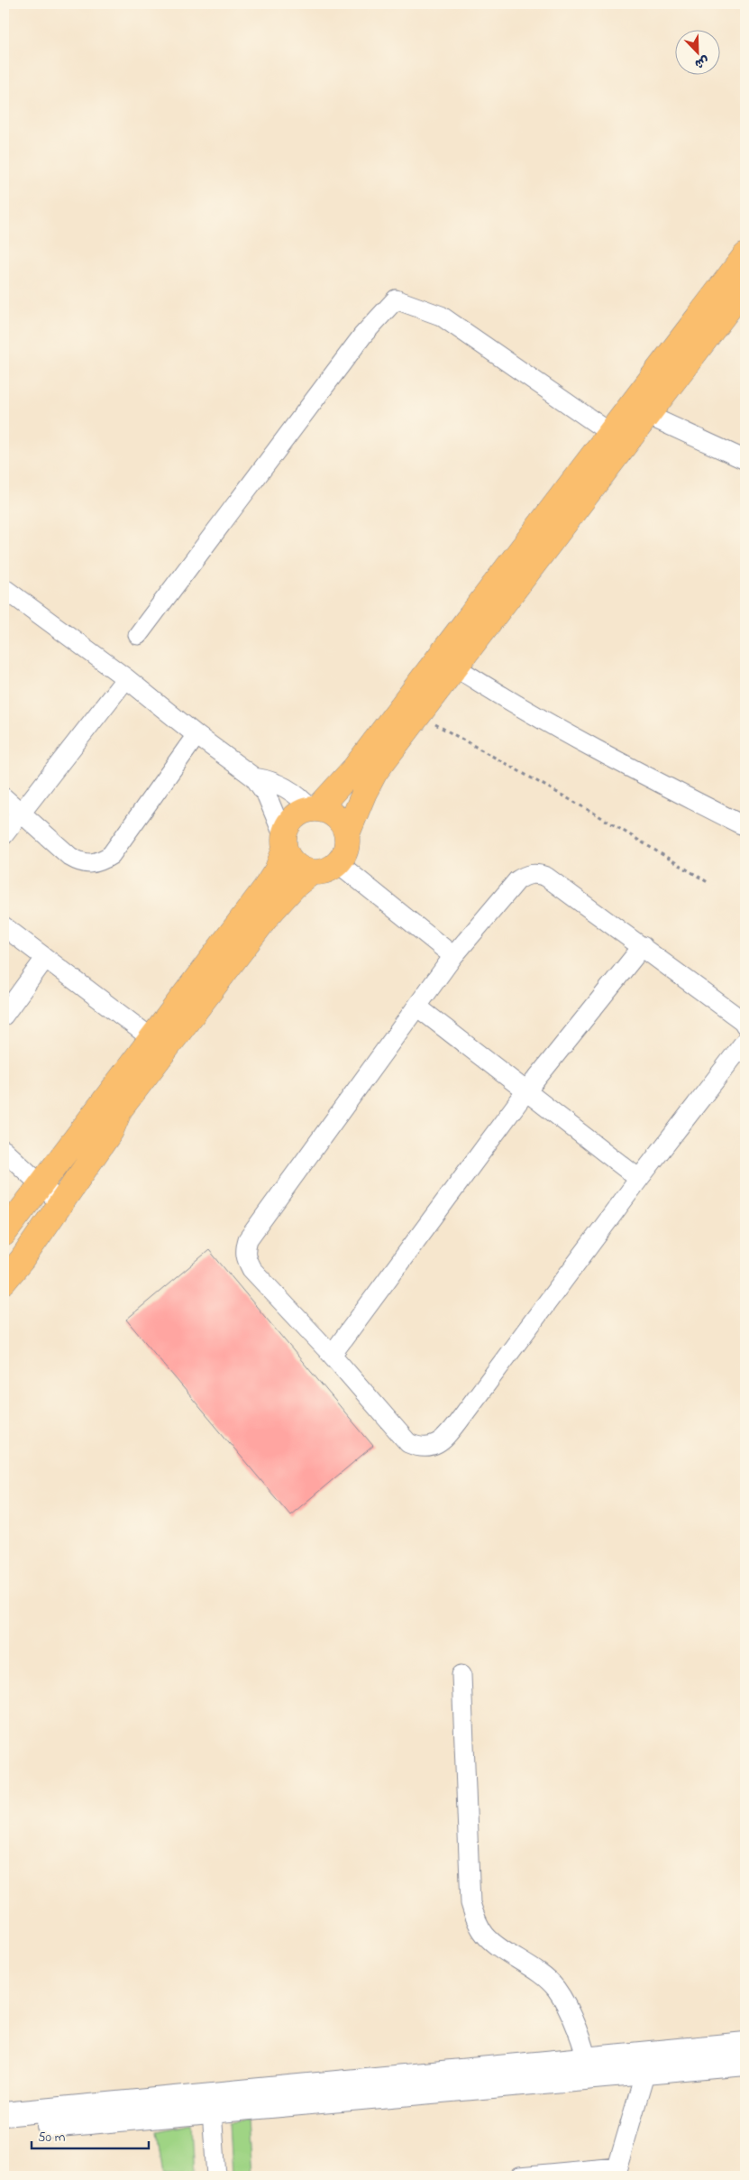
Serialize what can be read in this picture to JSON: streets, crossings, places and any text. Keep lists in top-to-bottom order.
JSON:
{
  "scale_bar": "50 m",
  "north": "bottom right"
}
